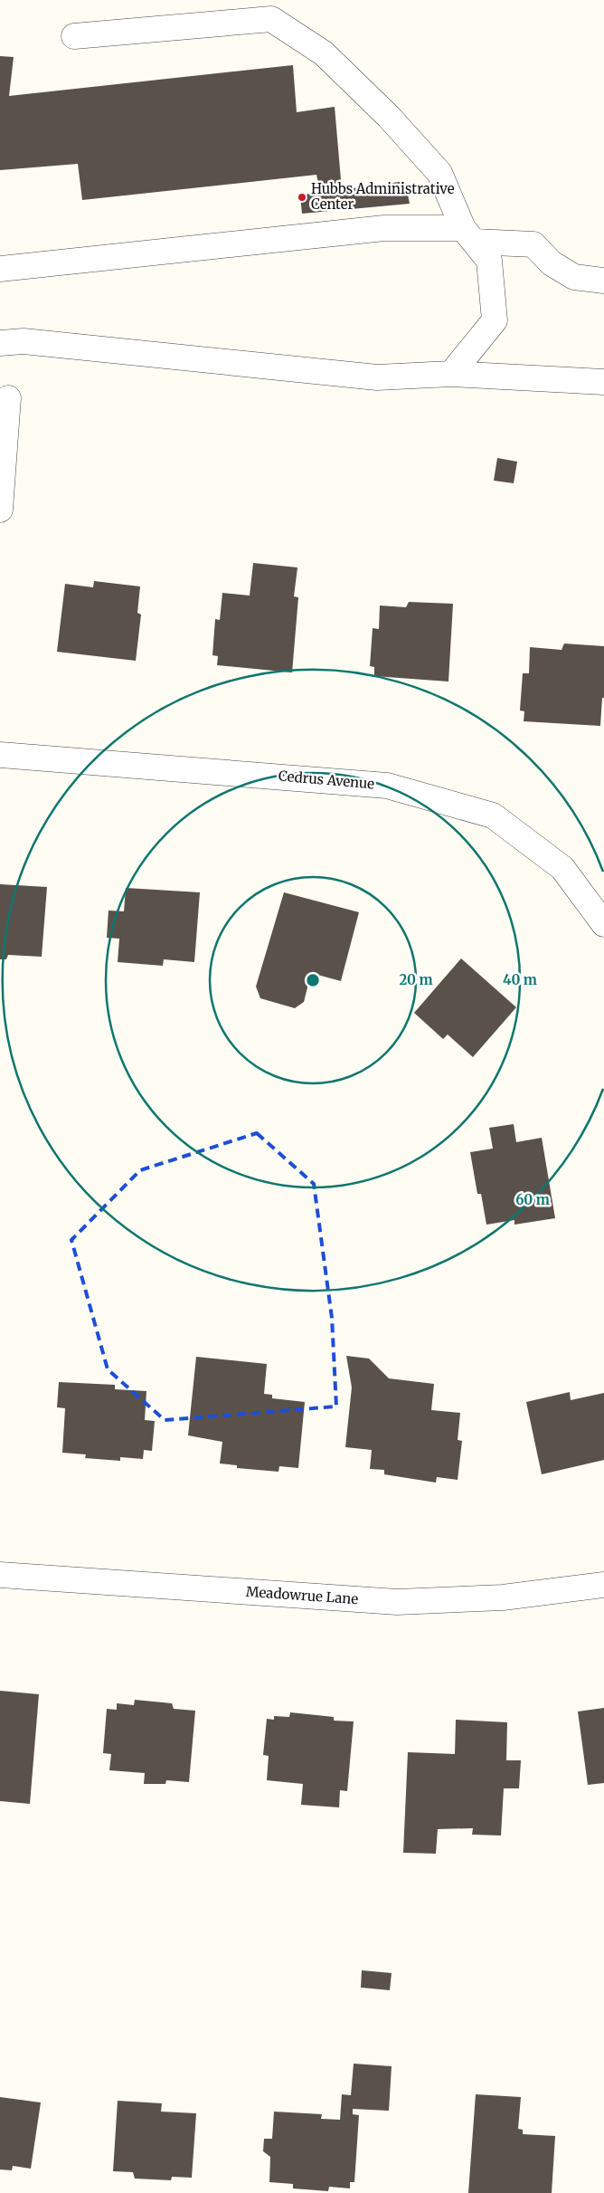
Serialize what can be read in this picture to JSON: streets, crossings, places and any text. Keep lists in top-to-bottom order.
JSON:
{
  "streets": {
    "street": ["Cedrus Avenue", "Meadowrue Lane"]
  },
  "places": ["Hubbs Administrative Center"],
  "rings": ["20 m", "40 m", "60 m"]
}
